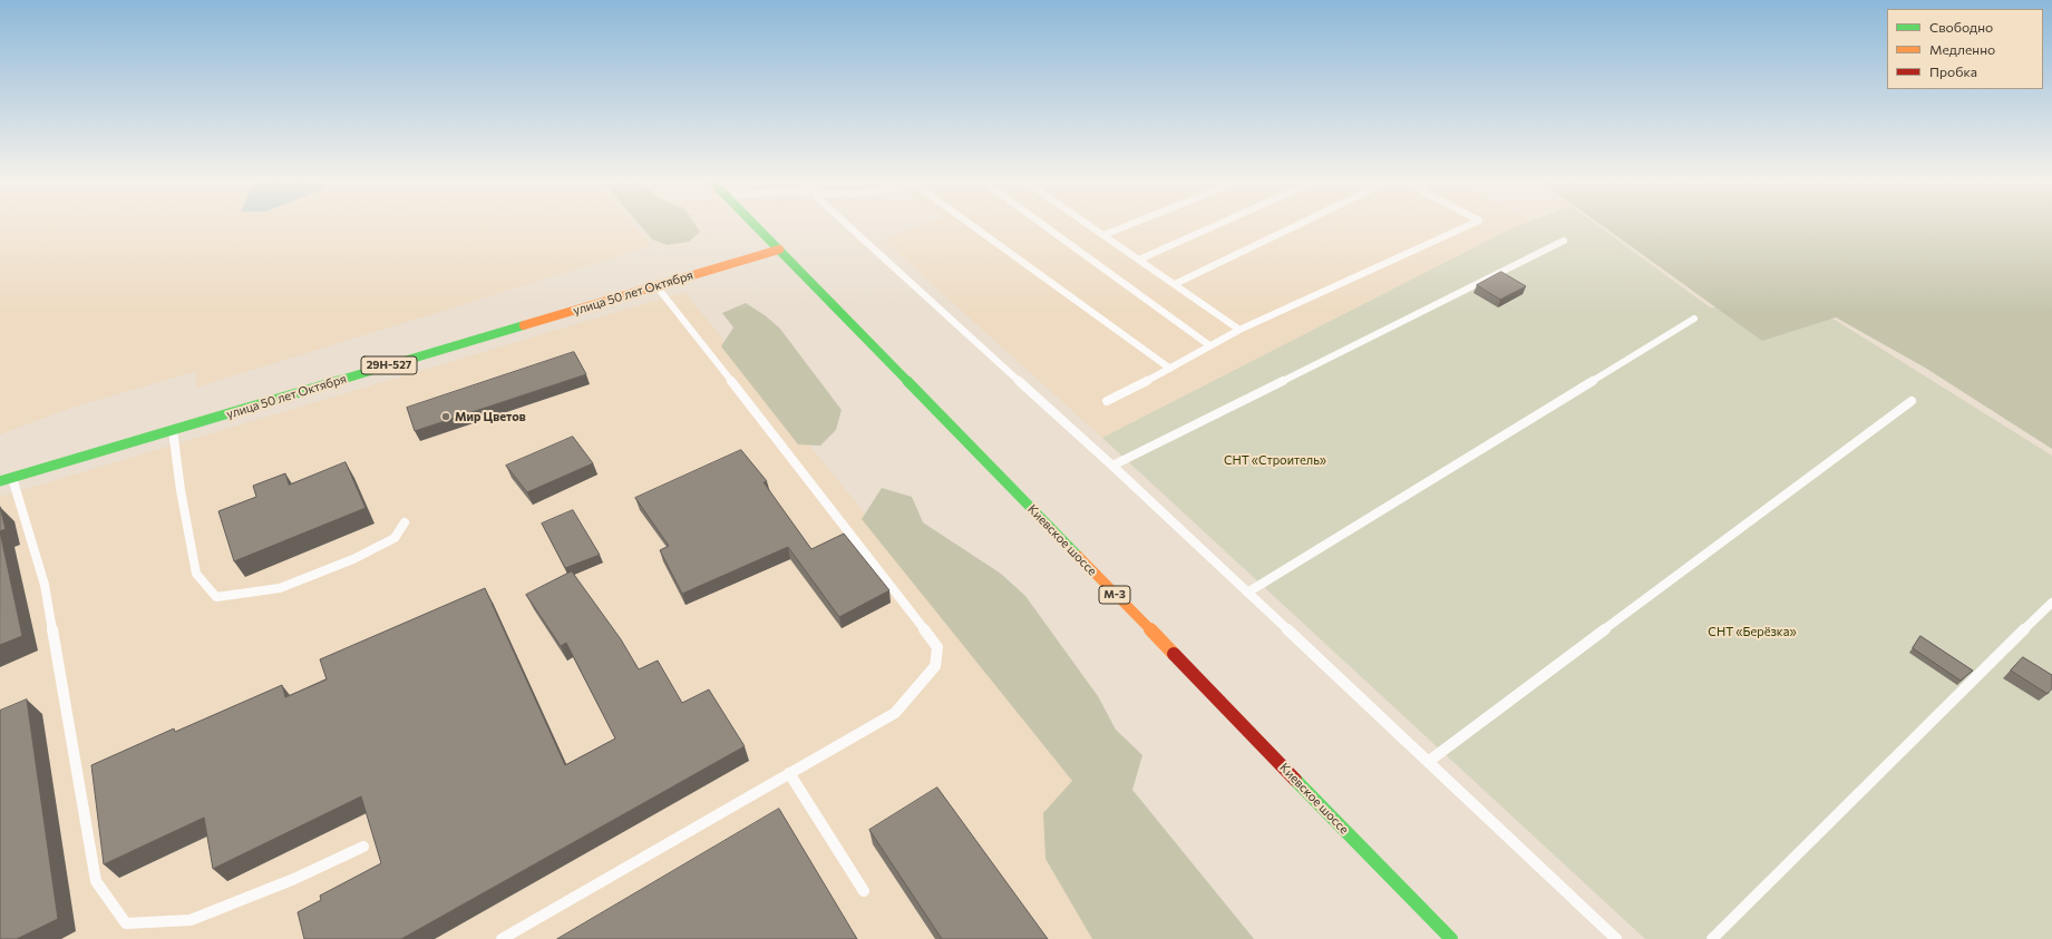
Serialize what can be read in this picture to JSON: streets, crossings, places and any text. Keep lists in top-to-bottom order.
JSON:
{
  "streets": {
    "main road": [
      "улица 50 лет Октября",
      "29Н-527",
      "Киевское шоссе",
      "М-3"
    ]
  },
  "crossings": [
    ["улица 50 лет Октября", "Киевское шоссе"]
  ],
  "parks": ["СНТ «Строитель»", "СНТ «Берёзка»"],
  "places": ["Мир Цветов"],
  "legend": ["Свободно", "Медленно", "Пробка"]
}
